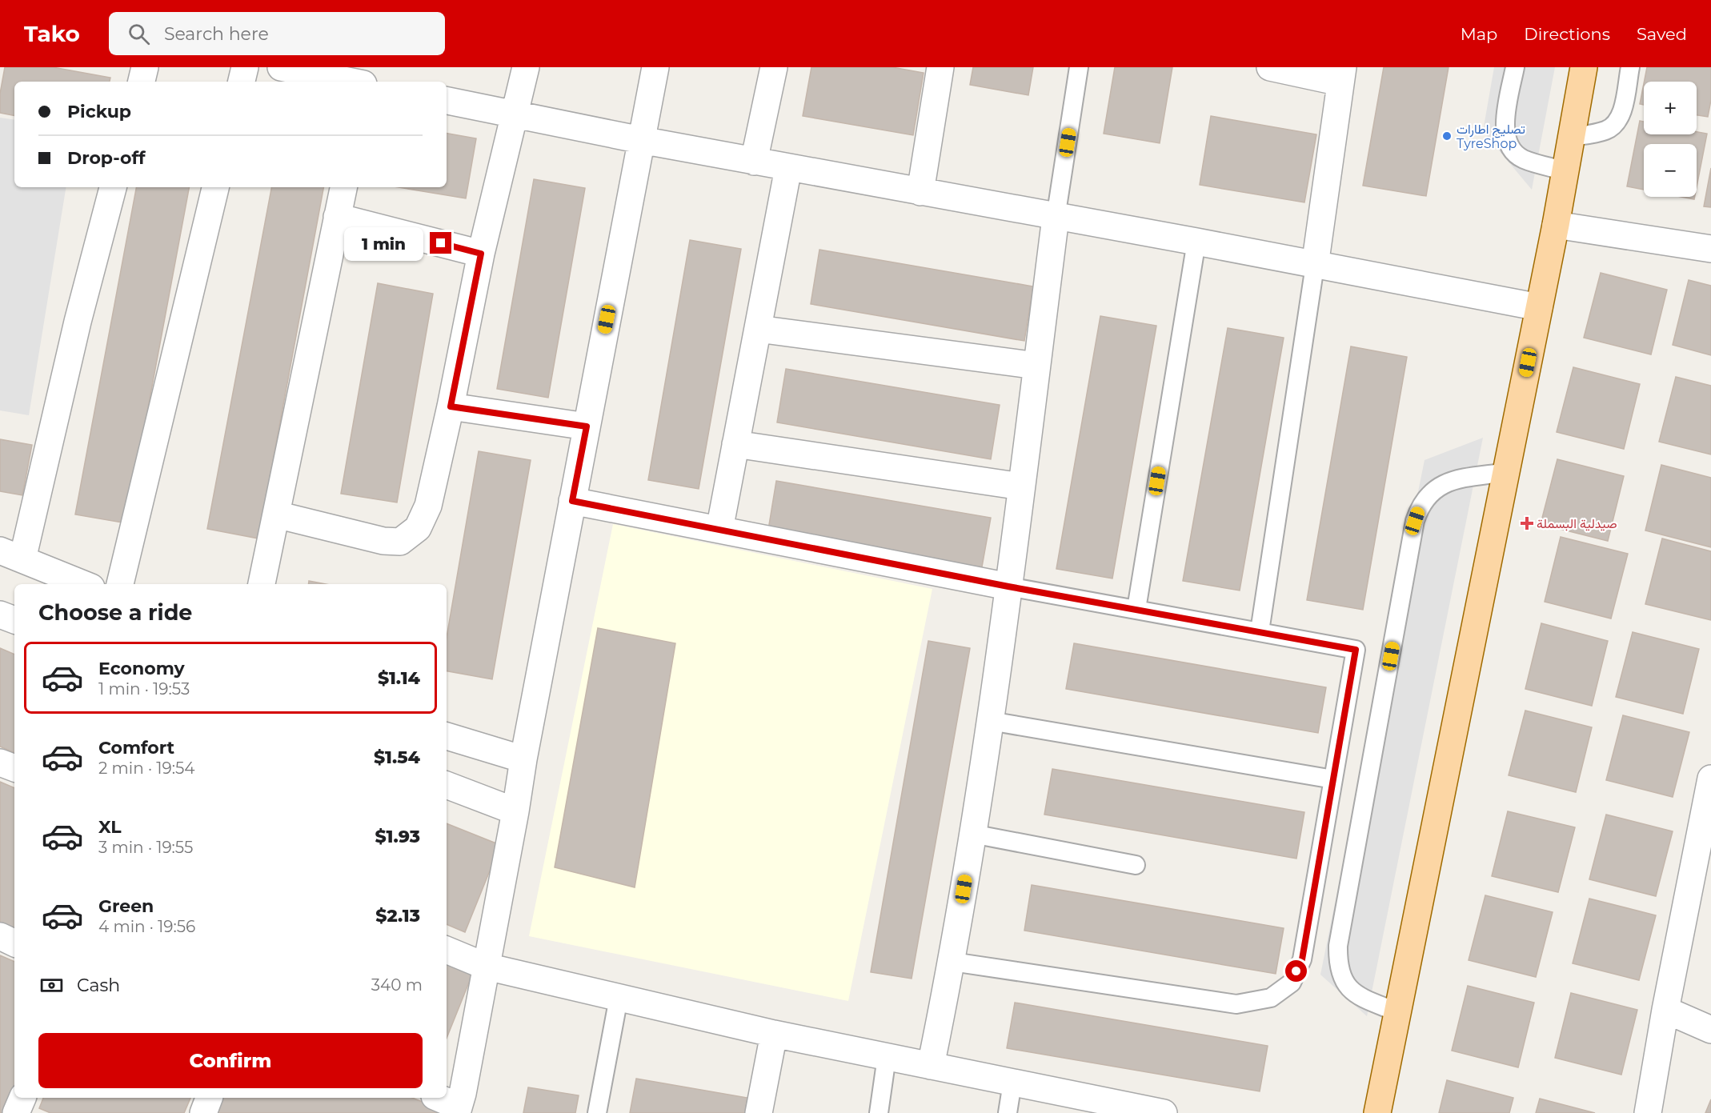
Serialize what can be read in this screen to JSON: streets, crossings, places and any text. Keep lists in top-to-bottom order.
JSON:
{
  "places": {
    "other": ["تصليح اطارات TyreShop"],
    "health": ["صيدلية البسملة"]
  },
  "page": {
    "header": "Tako",
    "search": "Search here",
    "nav": ["Map", "Directions", "Saved"],
    "map_buttons": ["+", "−"],
    "banner": ["Pickup", "Drop-off"],
    "bubble": "1 min",
    "heading": "Choose a ride",
    "list": [
      {
        "name": "Economy",
        "note": "1 min · 19:53",
        "value": "$1.14"
      },
      {
        "name": "Comfort",
        "note": "2 min · 19:54",
        "value": "$1.54"
      },
      {
        "name": "XL",
        "note": "3 min · 19:55",
        "value": "$1.93"
      },
      {
        "name": "Green",
        "note": "4 min · 19:56",
        "value": "$2.13"
      }
    ],
    "pay": ["Cash", "340 m"],
    "buttons": "Confirm"
  }
}
